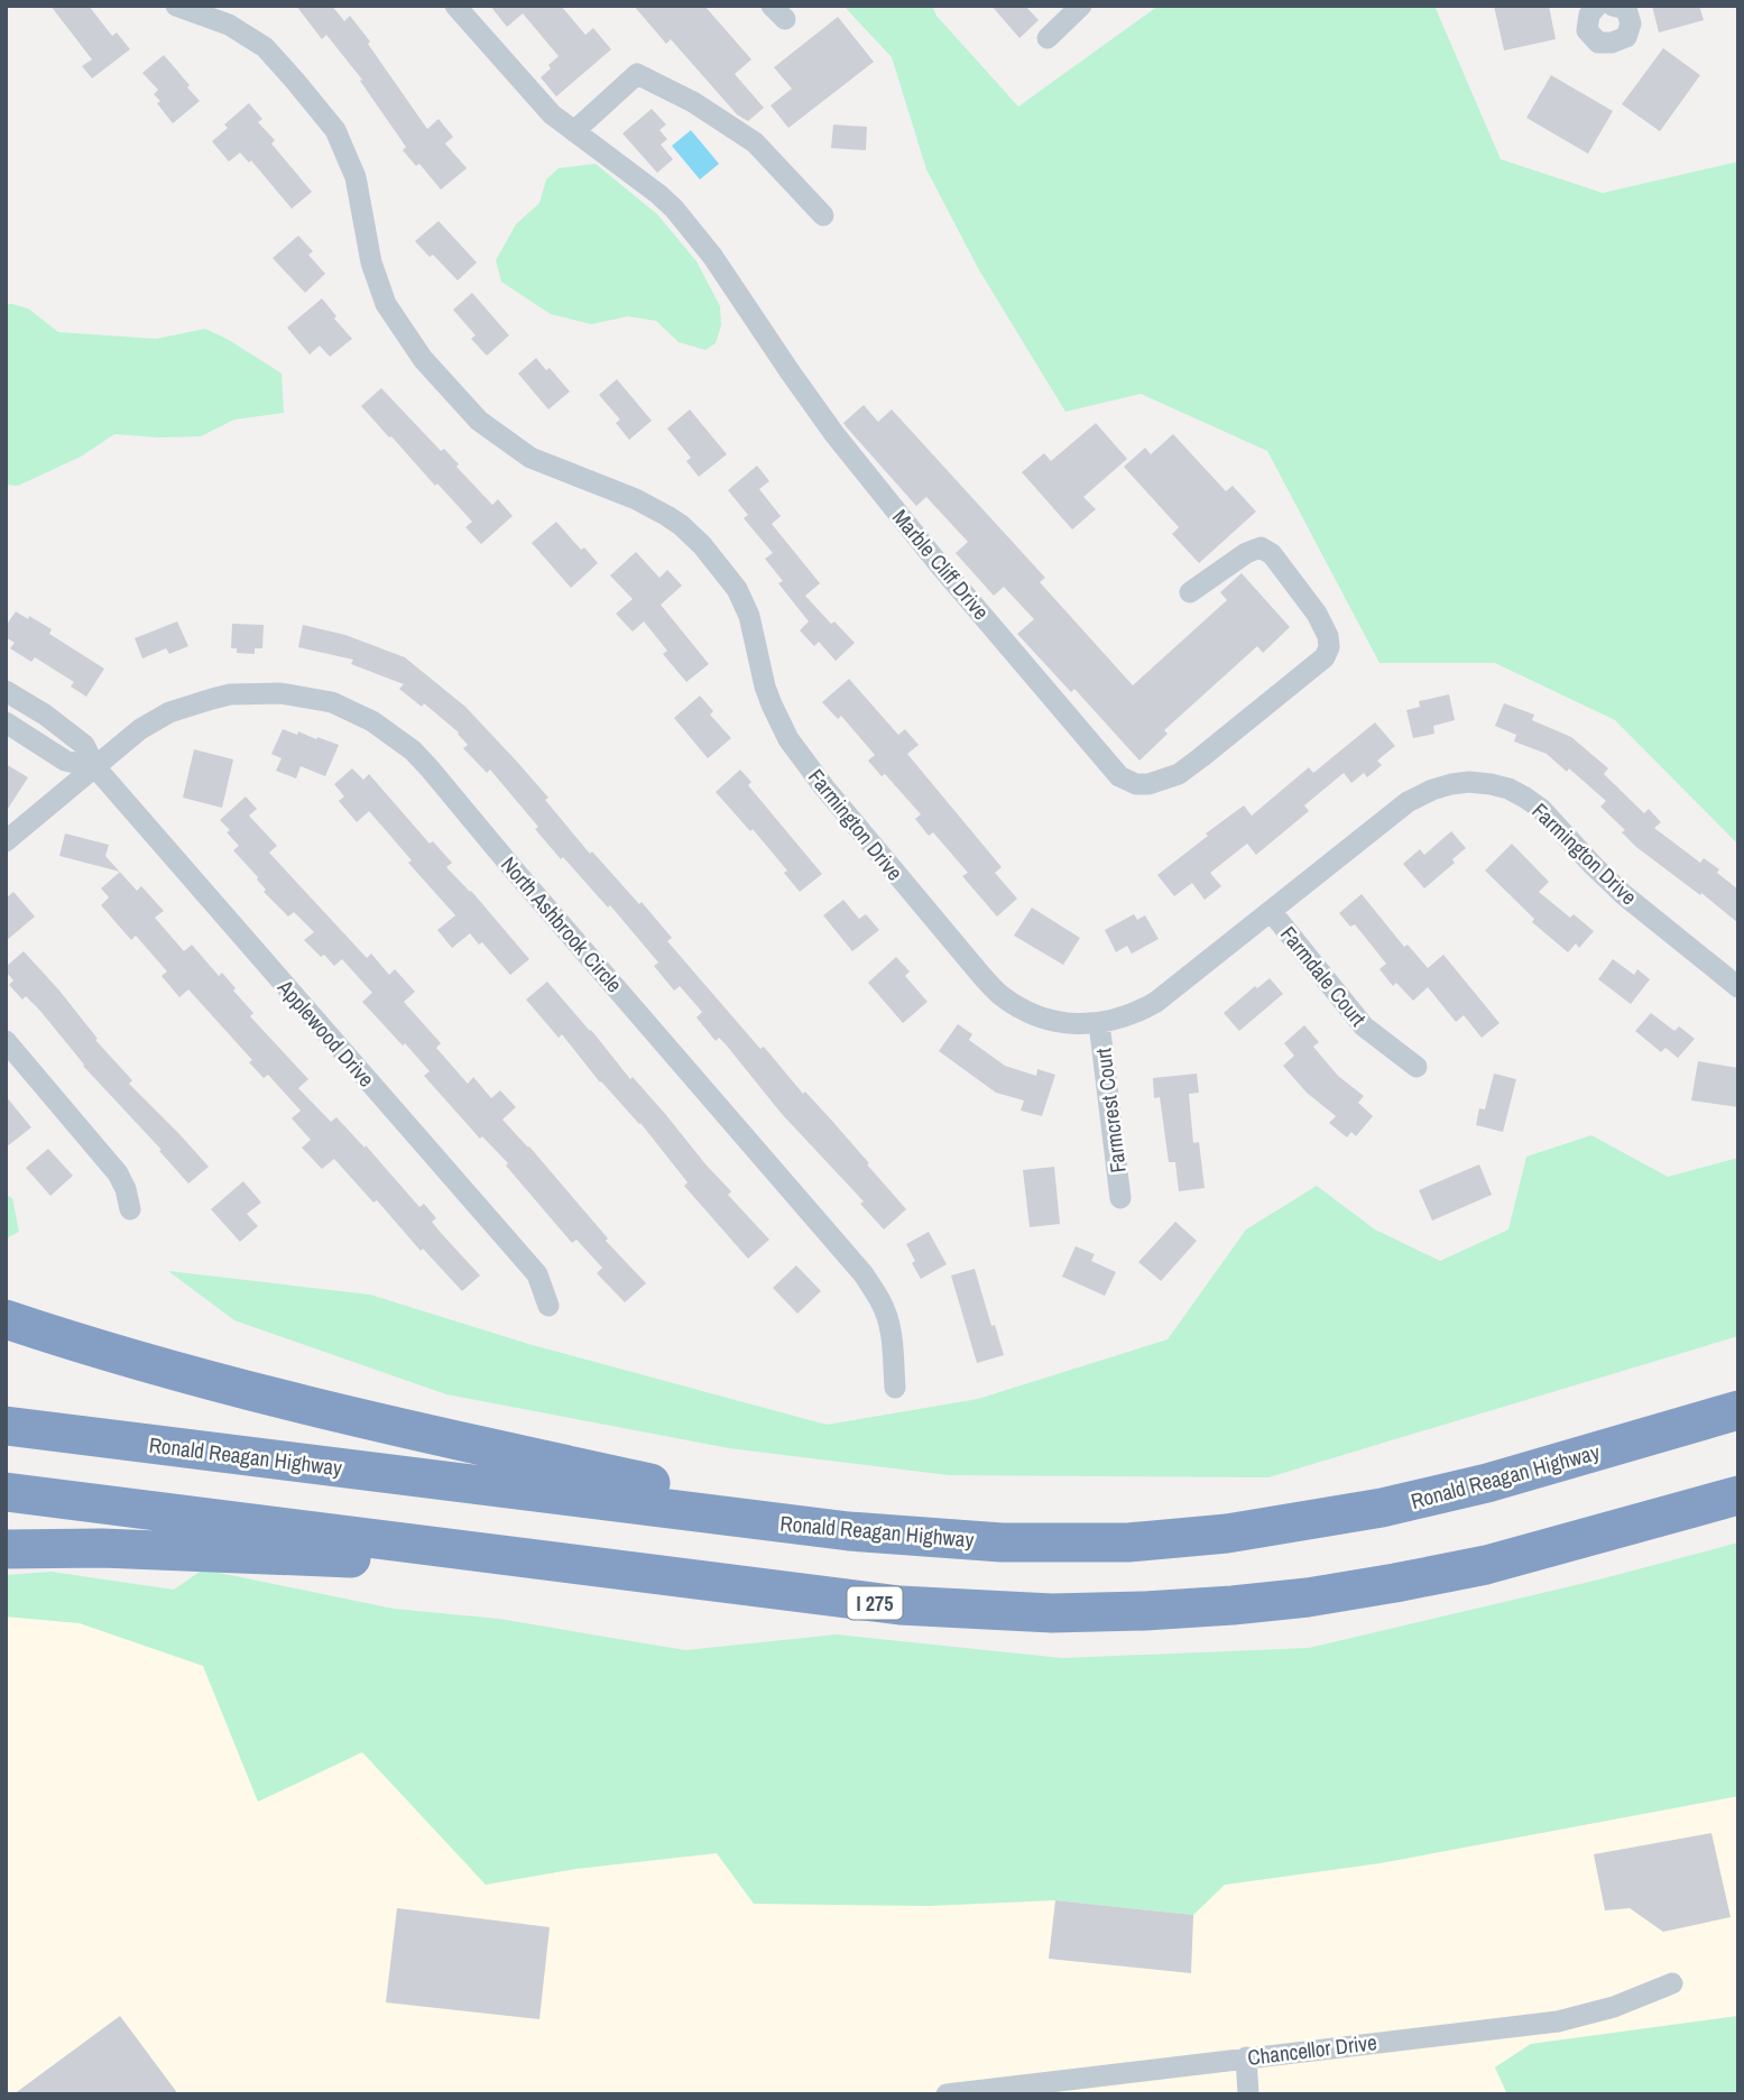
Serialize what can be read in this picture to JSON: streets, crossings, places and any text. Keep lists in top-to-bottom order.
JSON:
{
  "streets": {
    "highway": ["Ronald Reagan Highway", "I 275"],
    "street": [
      "Marble Cliff Drive",
      "Farmington Drive",
      "North Ashbrook Circle",
      "Farmdale Court",
      "Applewood Drive",
      "Farmcrest Court",
      "Chancellor Drive"
    ]
  },
  "crossings": [
    ["Farmington Drive", "Farmdale Court"],
    ["Farmington Drive", "Farmcrest Court"],
    ["North Ashbrook Circle", "Applewood Drive"]
  ]
}
